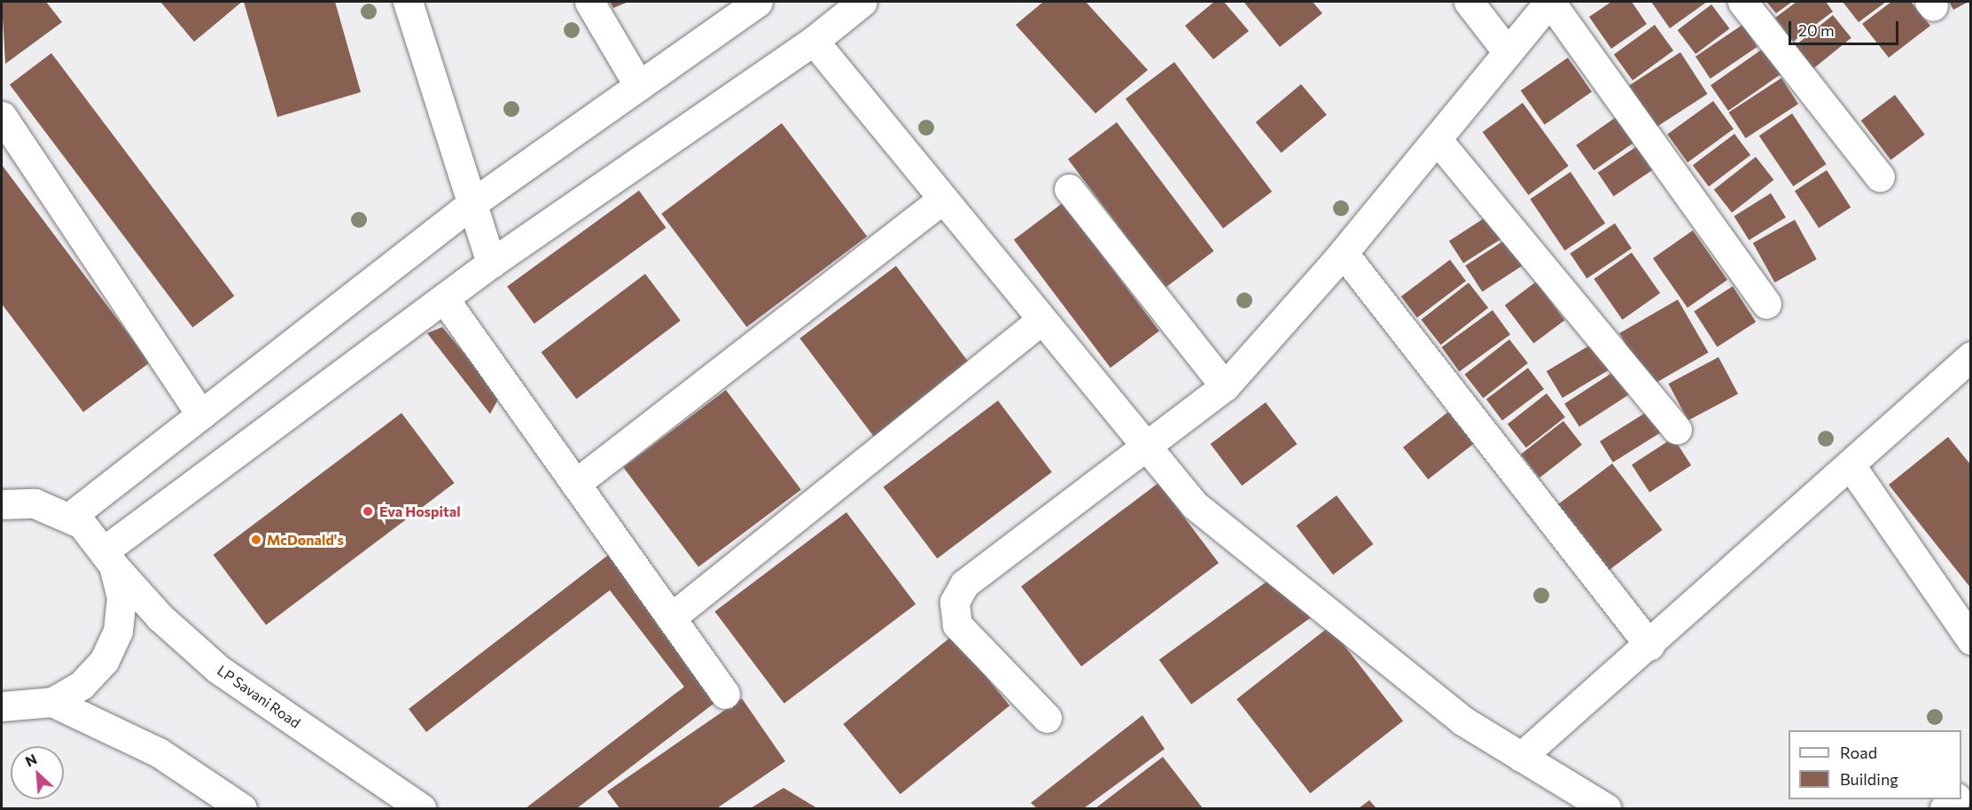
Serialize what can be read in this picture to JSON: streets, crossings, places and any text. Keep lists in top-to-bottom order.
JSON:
{
  "streets": {
    "street": ["LP Savani Road"]
  },
  "places": ["Eva Hospital", "McDonald's"],
  "legend": ["Road", "Building"],
  "scale_bar": "20 m",
  "north": "top left"
}
